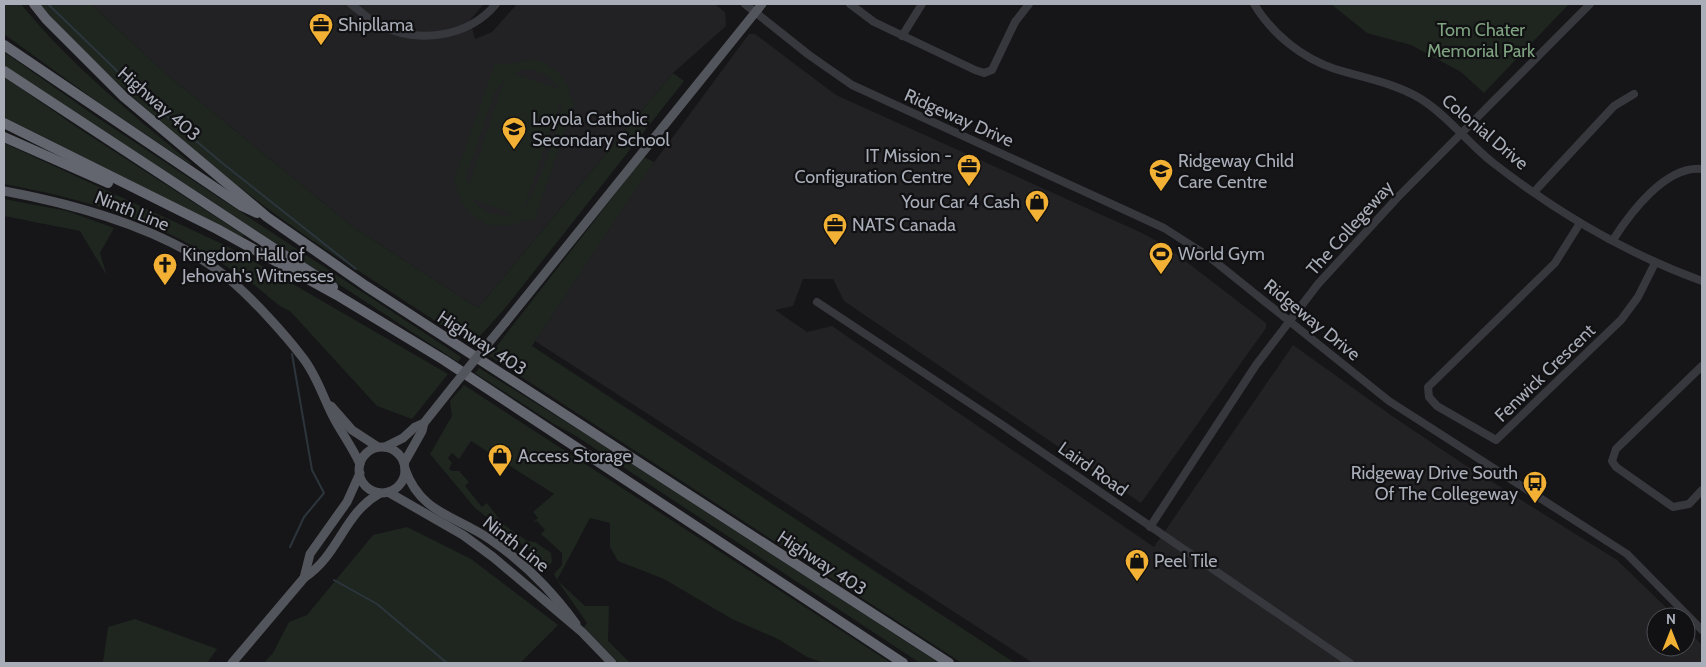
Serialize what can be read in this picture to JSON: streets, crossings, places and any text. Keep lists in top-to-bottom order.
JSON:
{
  "streets": {
    "highway": ["Highway 403"],
    "main road": ["Ninth Line"],
    "street": [
      "Ridgeway Drive",
      "Colonial Drive",
      "The Collegeway",
      "Fenwick Crescent",
      "Laird Road"
    ]
  },
  "crossings": [
    ["Ridgeway Drive", "The Collegeway"],
    ["Colonial Drive", "The Collegeway"],
    ["Colonial Drive", "Fenwick Crescent"],
    ["The Collegeway", "Laird Road"]
  ],
  "parks": ["Tom Chater Memorial Park"],
  "places": {
    "office": ["Shipllama", "IT Mission - Configuration Centre", "NATS Canada"],
    "school or university": ["Loyola Catholic Secondary School", "Ridgeway Child Care Centre"],
    "shop": ["Your Car 4 Cash", "Access Storage", "Peel Tile"],
    "sports": ["World Gym"],
    "church": ["Kingdom Hall of Jehovah's Witnesses"],
    "bus stop": ["Ridgeway Drive South Of The Collegeway"]
  },
  "north": "top"
}
